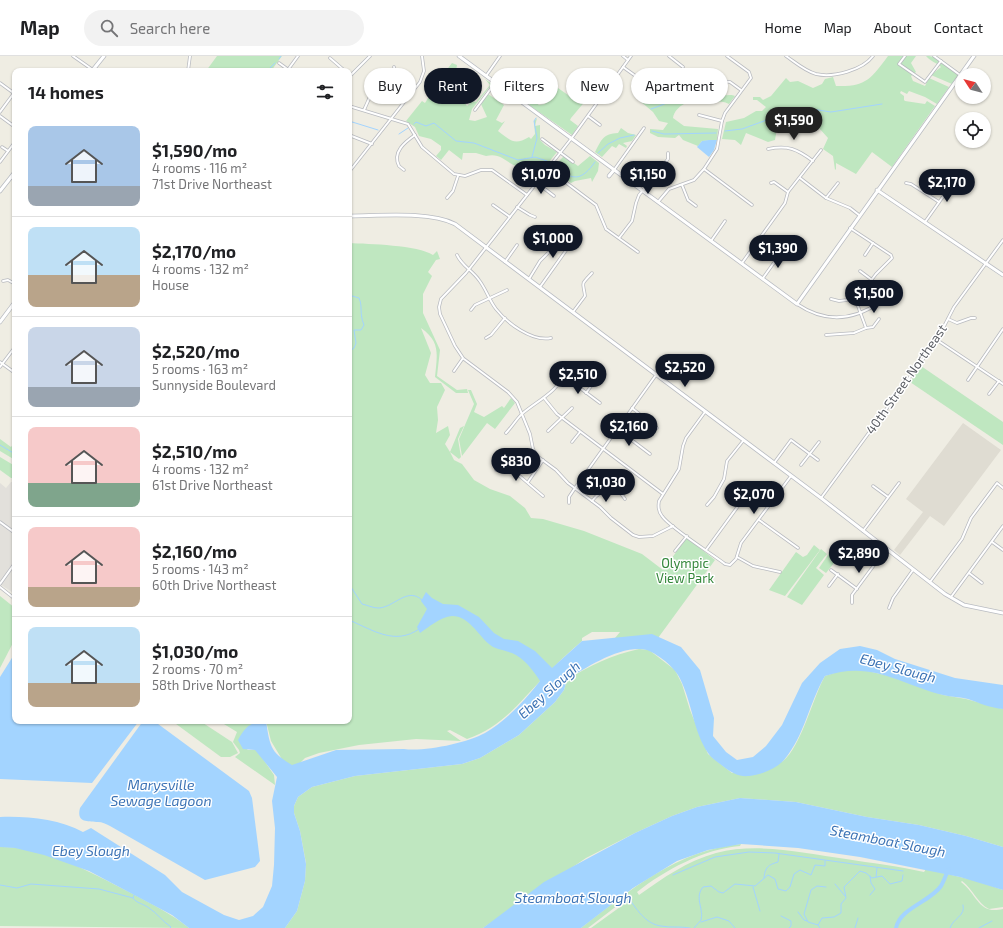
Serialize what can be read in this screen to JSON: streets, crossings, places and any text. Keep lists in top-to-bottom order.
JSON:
{
  "streets": {
    "street": ["40th Street Northeast"]
  },
  "water": ["Ebey Slough", "Marysville Sewage Lagoon", "Steamboat Slough"],
  "parks": ["Olympic View Park"],
  "north": "top left",
  "page": {
    "header": "Map",
    "search": "Search here",
    "nav": [
      "Home",
      "Map",
      "About",
      "Contact"
    ],
    "chip": [
      "Buy",
      "Rent",
      "Filters",
      "New",
      "Apartment"
    ],
    "heading": "14 homes",
    "price": [
      "$1,590",
      "$1,070",
      "$1,150",
      "$2,170",
      "$1,000",
      "$1,390",
      "$1,500",
      "$2,520",
      "$2,510",
      "$2,160",
      "$830",
      "$1,030",
      "$2,070",
      "$2,890"
    ],
    "list": [
      {
        "name": "$1,590/mo",
        "note": "4 rooms · 116 m² · 71st Drive Northeast"
      },
      {
        "name": "$2,170/mo",
        "note": "4 rooms · 132 m² · House"
      },
      {
        "name": "$2,520/mo",
        "note": "5 rooms · 163 m² · Sunnyside Boulevard"
      },
      {
        "name": "$2,510/mo",
        "note": "4 rooms · 132 m² · 61st Drive Northeast"
      },
      {
        "name": "$2,160/mo",
        "note": "5 rooms · 143 m² · 60th Drive Northeast"
      },
      {
        "name": "$1,030/mo",
        "note": "2 rooms · 70 m² · 58th Drive Northeast"
      }
    ]
  }
}
